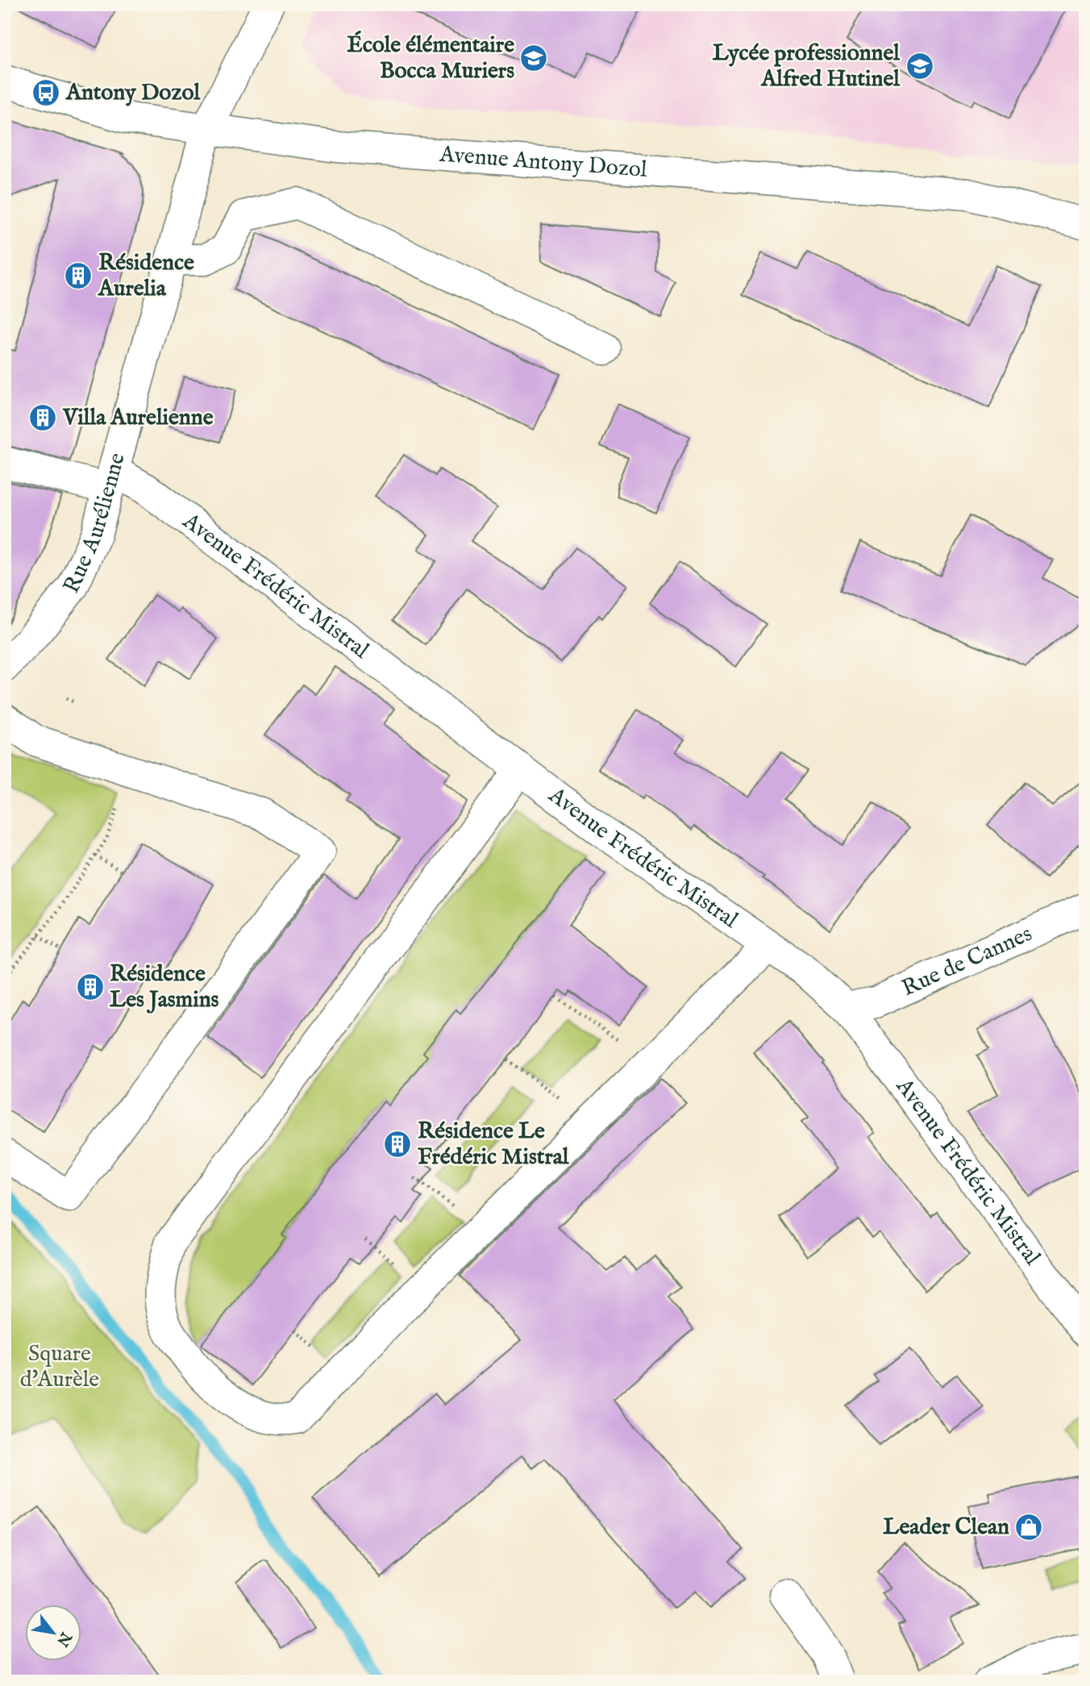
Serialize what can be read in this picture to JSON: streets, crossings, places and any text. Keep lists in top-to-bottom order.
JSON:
{
  "streets": {
    "street": [
      "Avenue Antony Dozol",
      "Rue Aurélienne",
      "Avenue Frédéric Mistral",
      "Rue de Cannes"
    ]
  },
  "crossings": [
    ["Avenue Antony Dozol", "Rue Aurélienne"],
    ["Rue Aurélienne", "Avenue Frédéric Mistral"],
    ["Avenue Frédéric Mistral", "Rue de Cannes"]
  ],
  "parks": ["Square d'Aurèle"],
  "places": {
    "school or university": ["École élémentaire Bocca Muriers", "Lycée professionnel Alfred Hutinel"],
    "bus stop": ["Antony Dozol"],
    "building": [
      "Résidence Aurelia",
      "Villa Aurelienne",
      "Résidence Les Jasmins",
      "Résidence Le Frédéric Mistral"
    ],
    "shop": ["Leader Clean"]
  },
  "north": "bottom right"
}
